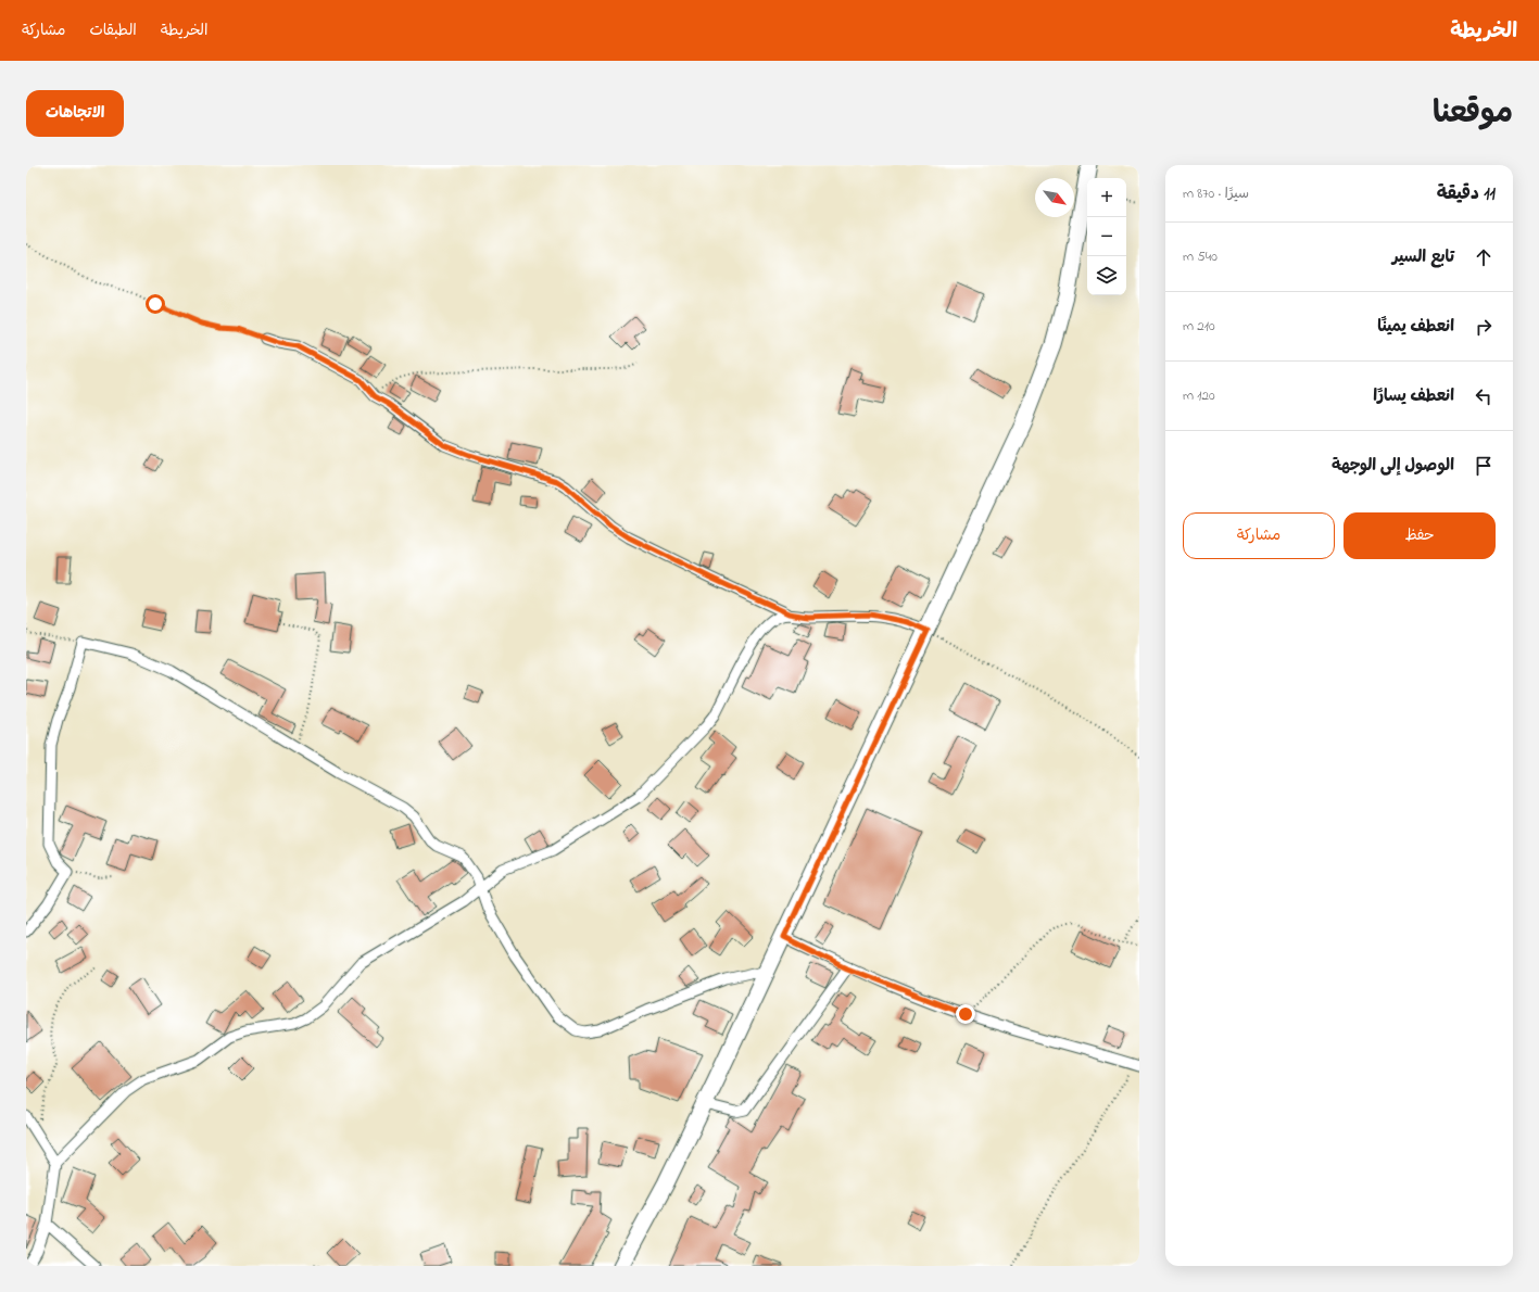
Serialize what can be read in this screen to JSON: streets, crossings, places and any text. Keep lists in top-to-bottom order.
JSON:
{
  "north": "bottom right",
  "page": {
    "header": "الخريطة",
    "nav": ["الخريطة", "الطبقات", "مشاركة"],
    "title": "موقعنا",
    "buttons": [
      "الاتجاهات",
      ["حفظ", "مشاركة"]
    ],
    "heading": ["11 دقيقة", "سيرًا · 870 m"],
    "map_buttons": ["+", "−"],
    "list": [
      ["تابع السير", "540 m"],
      ["انعطف يمينًا", "210 m"],
      ["انعطف يسارًا", "120 m"],
      "الوصول إلى الوجهة"
    ]
  }
}
